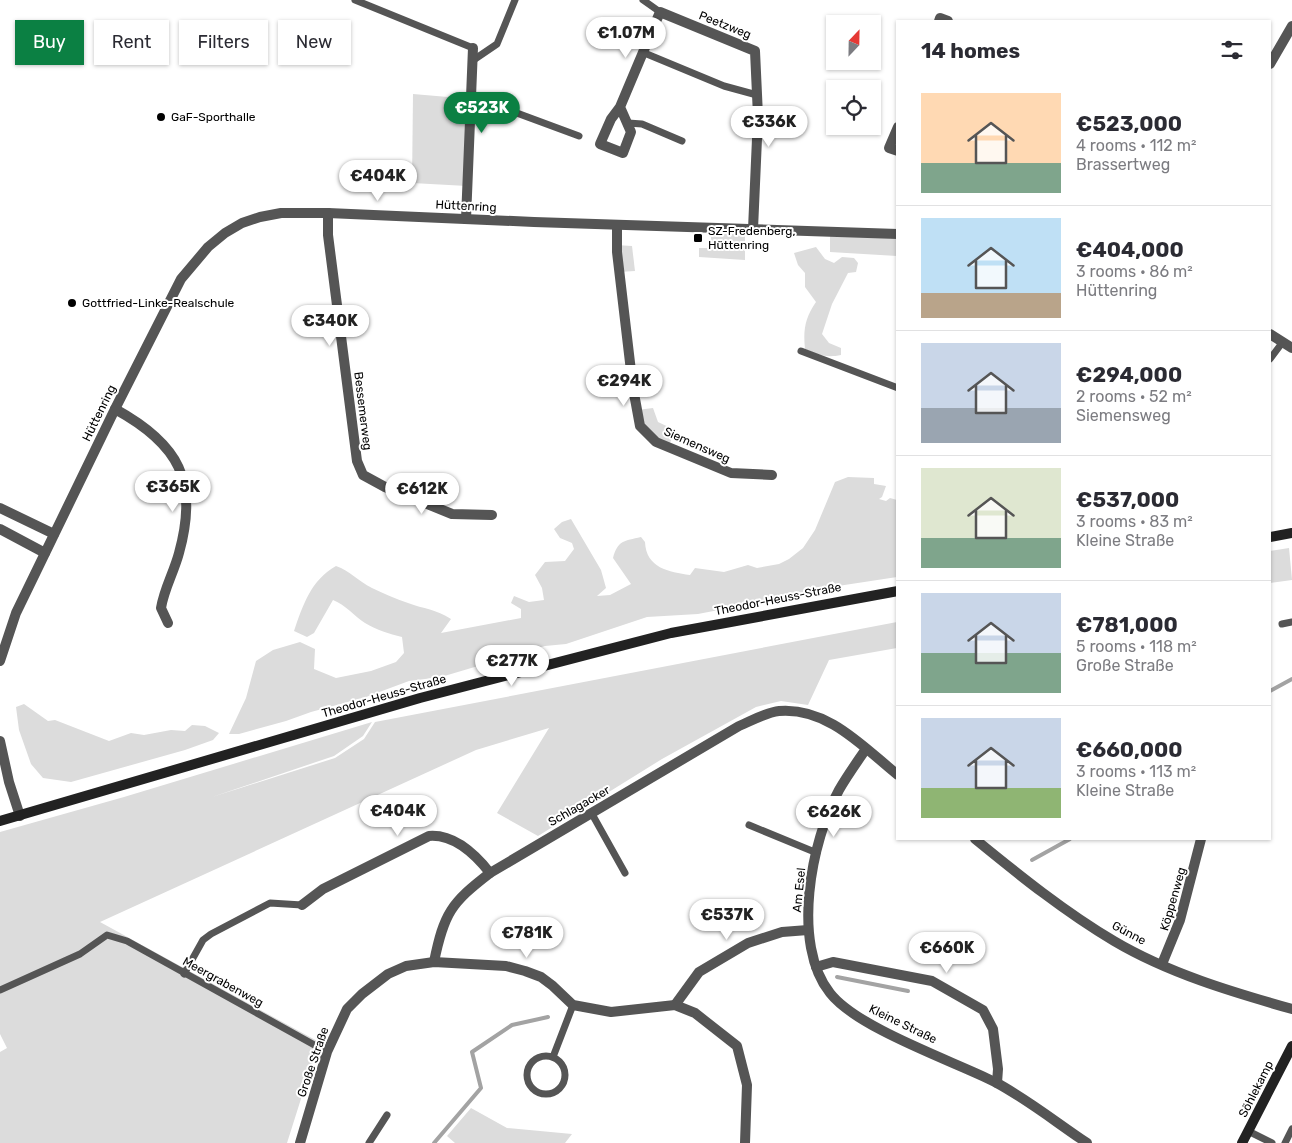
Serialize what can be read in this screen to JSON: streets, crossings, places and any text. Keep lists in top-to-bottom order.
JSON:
{
  "streets": {
    "street": [
      "Peetzweg",
      "Hüttenring",
      "Bessemerweg",
      "Siemensweg",
      "Theodor-Heuss-Straße",
      "Schlagacker",
      "Am Esel",
      "Köppenweg",
      "Günne",
      "Kleine Straße",
      "Große Straße",
      "Söhlekamp"
    ],
    "lane": ["Meergrabenweg"]
  },
  "crossings": [
    ["Peetzweg", "Hüttenring"],
    ["Hüttenring", "Bessemerweg"],
    ["Hüttenring", "Siemensweg"],
    ["Schlagacker", "Am Esel"],
    ["Schlagacker", "Große Straße"],
    ["Am Esel", "Kleine Straße"],
    ["Köppenweg", "Günne"],
    ["Meergrabenweg", "Große Straße"]
  ],
  "places": {
    "other": ["GaF-Sporthalle", "Gottfried-Linke-Realschule"],
    "transit": ["SZ-Fredenberg, Hüttenring"]
  },
  "north": "top",
  "page": {
    "price": [
      "€1.07M",
      "€523K",
      "€336K",
      "€404K",
      "€340K",
      "€294K",
      "€365K",
      "€612K",
      "€277K",
      "€404K",
      "€626K",
      "€537K",
      "€781K",
      "€660K"
    ],
    "chip": [
      "Buy",
      "Rent",
      "Filters",
      "New"
    ],
    "heading": "14 homes",
    "list": [
      {
        "name": "€523,000",
        "note": "4 rooms · 112 m² · Brassertweg"
      },
      {
        "name": "€404,000",
        "note": "3 rooms · 86 m² · Hüttenring"
      },
      {
        "name": "€294,000",
        "note": "2 rooms · 52 m² · Siemensweg"
      },
      {
        "name": "€537,000",
        "note": "3 rooms · 83 m² · Kleine Straße"
      },
      {
        "name": "€781,000",
        "note": "5 rooms · 118 m² · Große Straße"
      },
      {
        "name": "€660,000",
        "note": "3 rooms · 113 m² · Kleine Straße"
      }
    ]
  }
}
